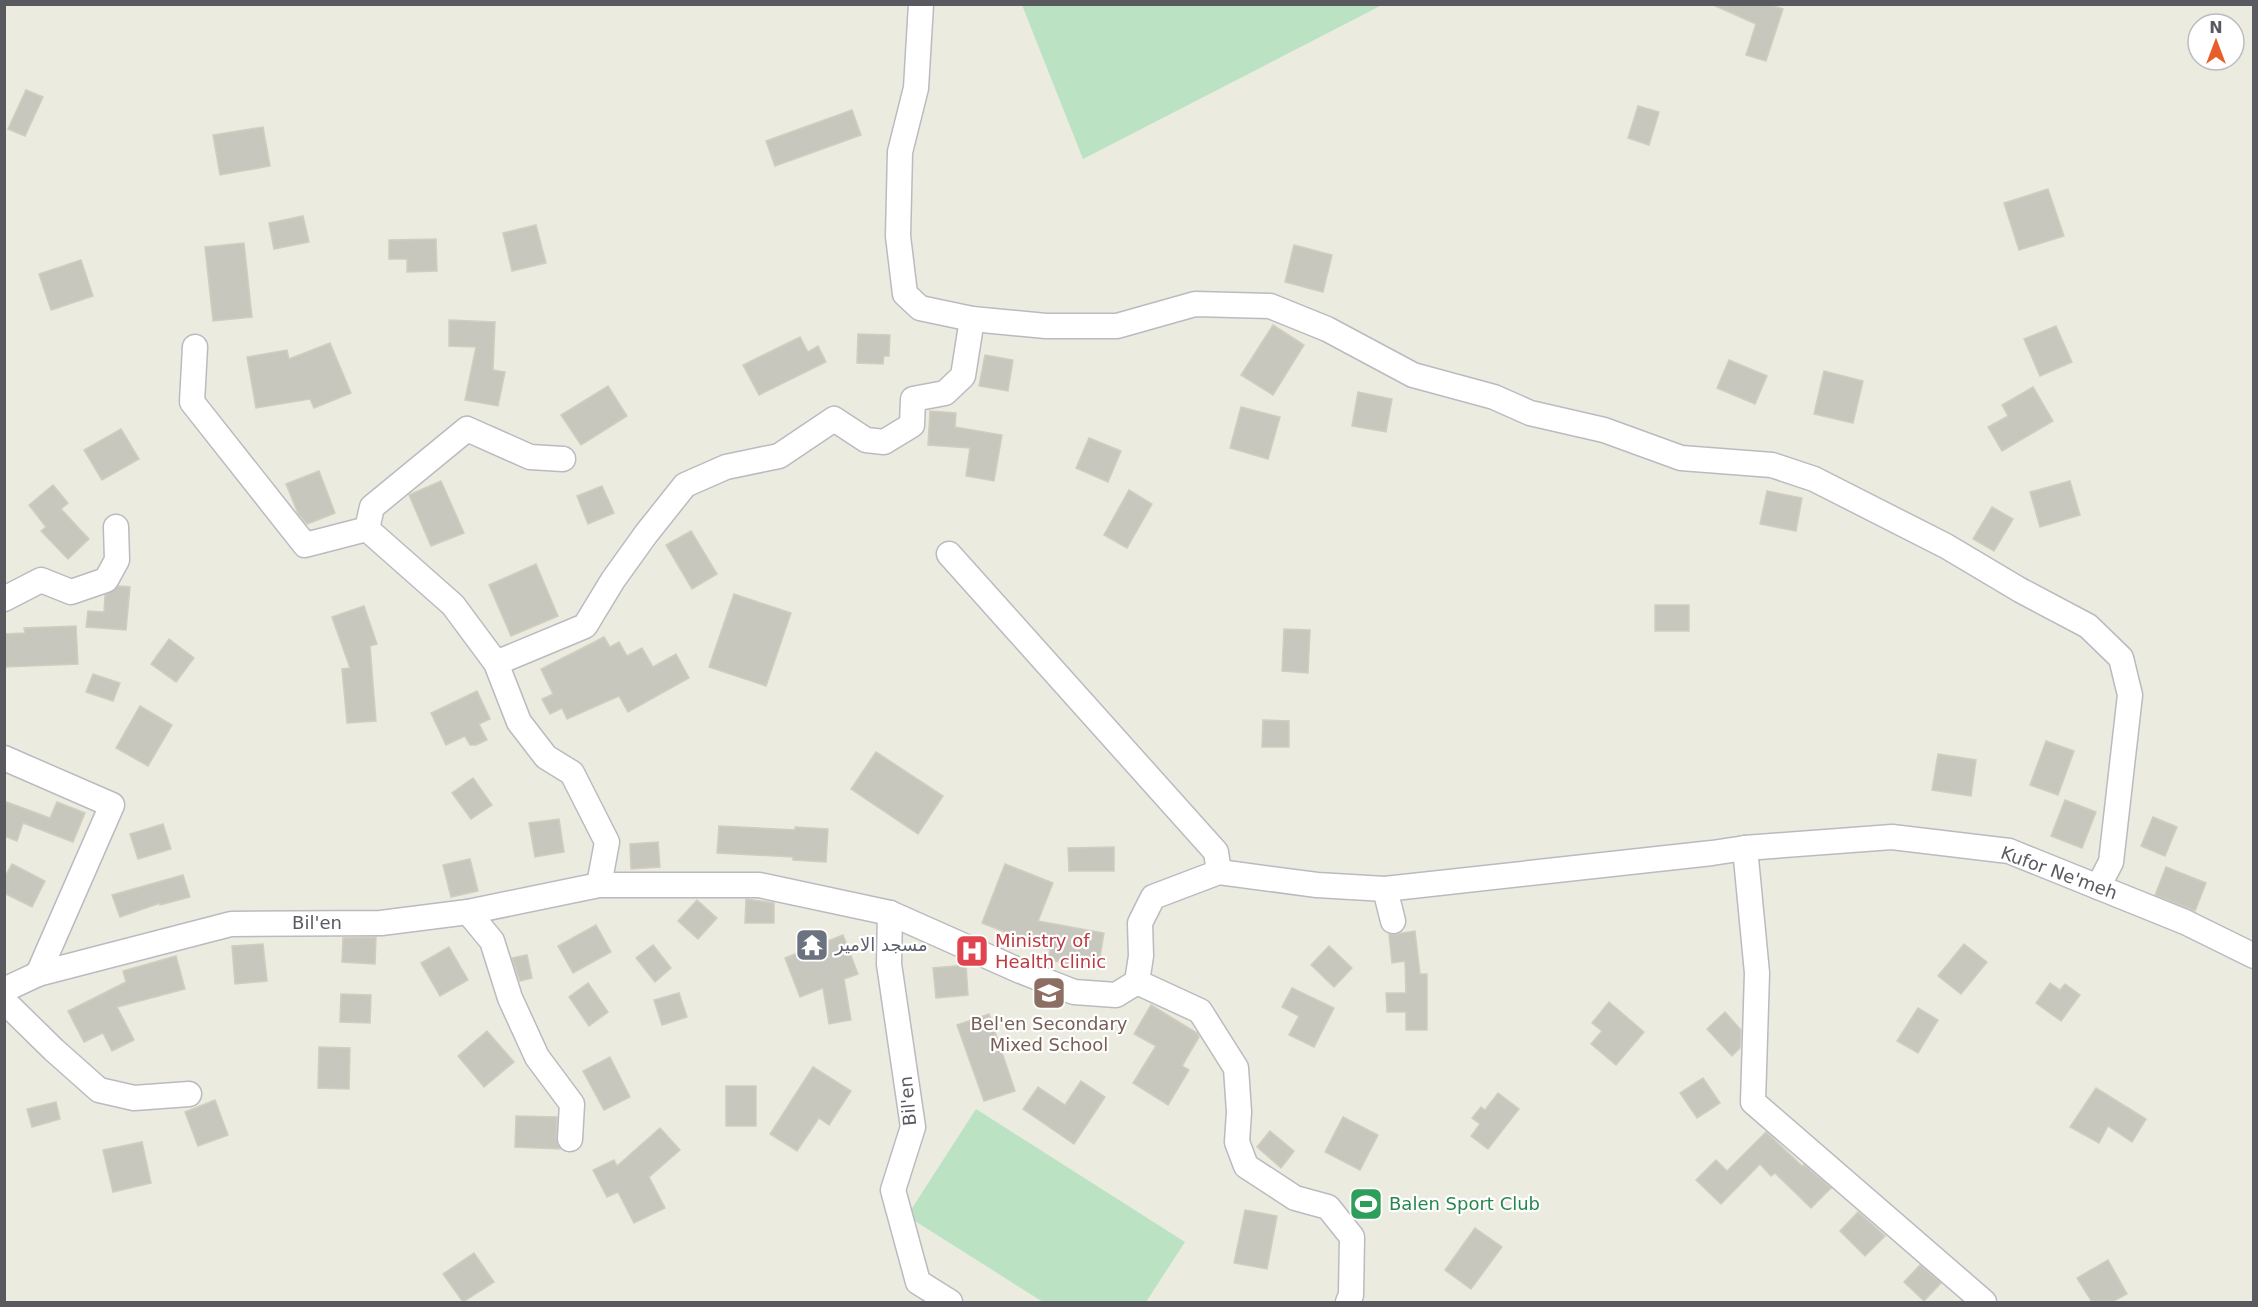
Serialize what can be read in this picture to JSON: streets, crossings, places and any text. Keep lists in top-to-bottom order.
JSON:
{
  "streets": {
    "street": ["Kufor Ne'meh", "Bil'en"]
  },
  "places": {
    "temple": ["مسجد الامير"],
    "hospital": ["Ministry of Health clinic"],
    "school or university": ["Bel'en Secondary Mixed School"],
    "sports": ["Balen Sport Club"]
  },
  "north": "top"
}
